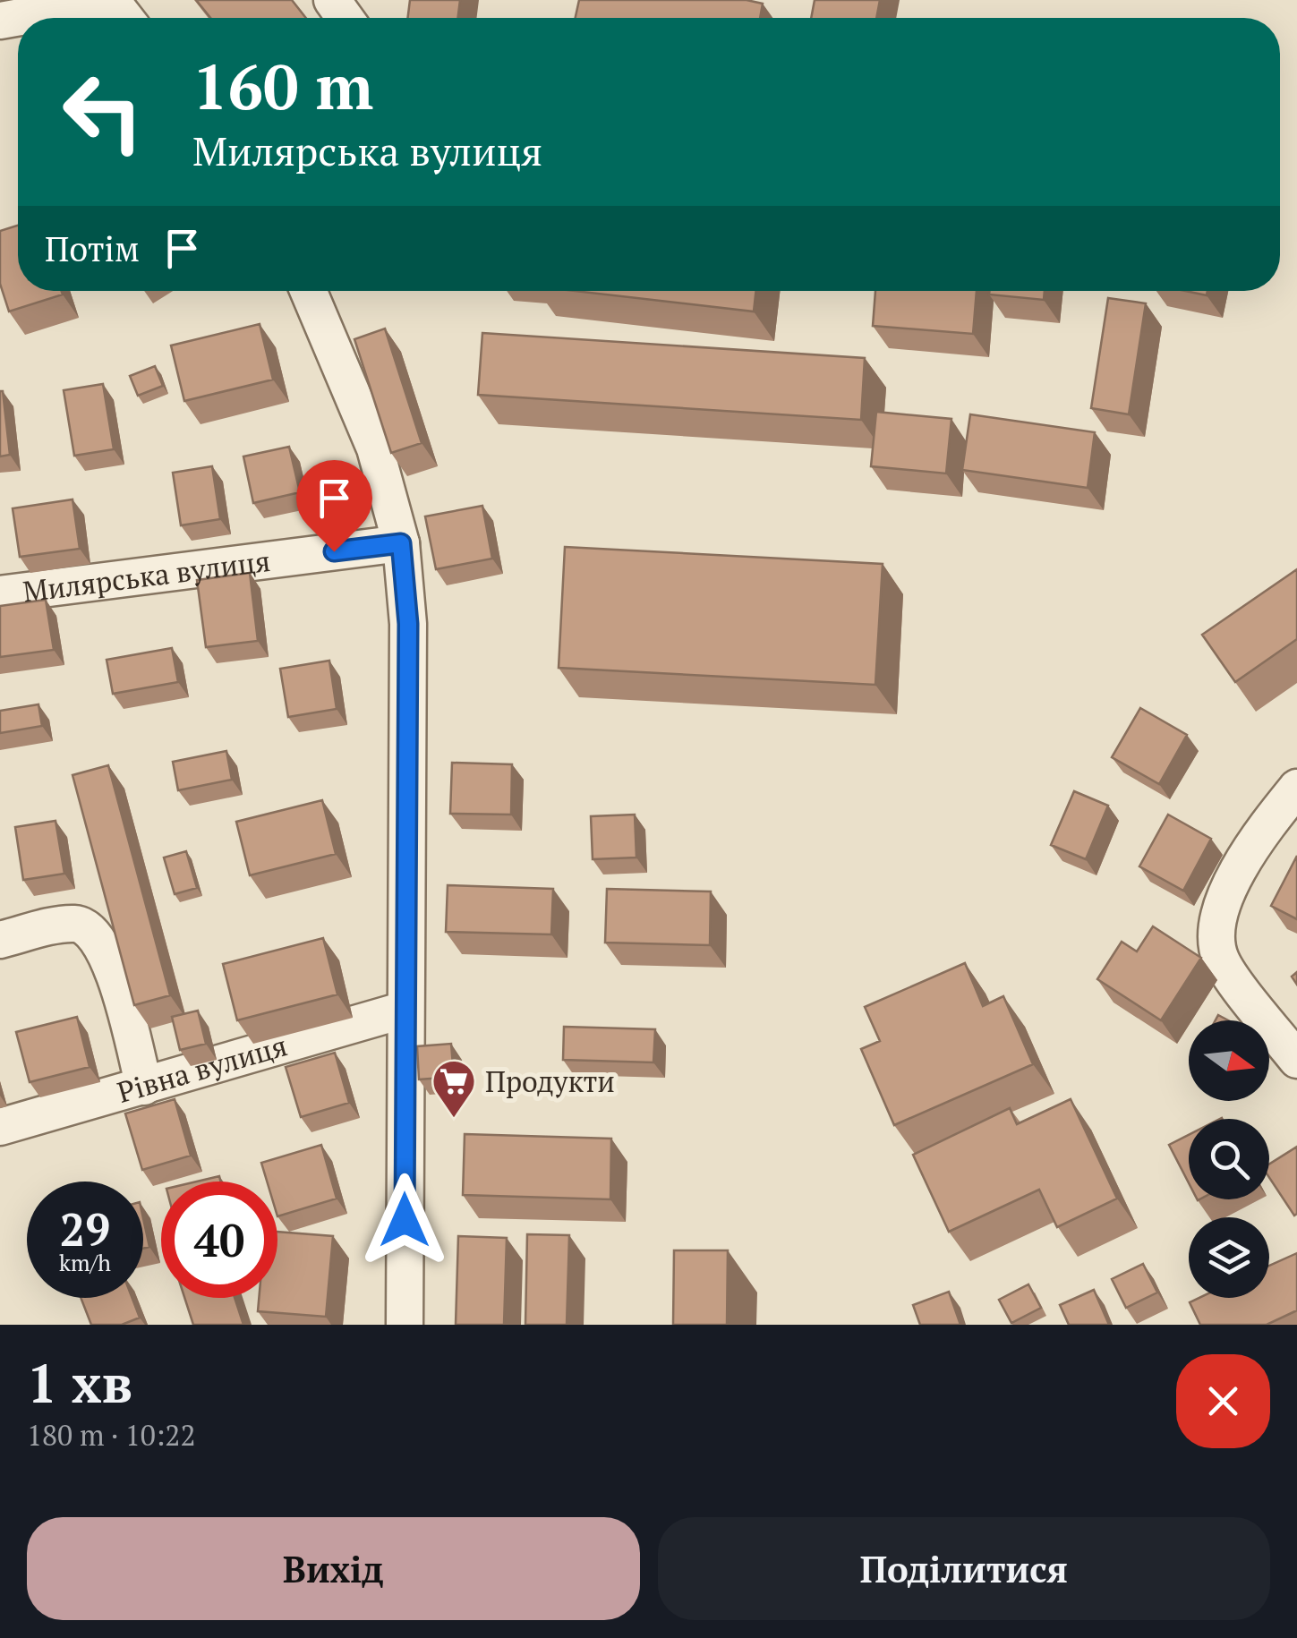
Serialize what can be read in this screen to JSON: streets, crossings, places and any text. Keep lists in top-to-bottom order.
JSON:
{
  "streets": {
    "street": ["Милярська вулиця", "Рівна вулиця"]
  },
  "places": {
    "supermarket": ["Продукти"]
  },
  "north": "right",
  "page": {
    "turn": ["160 m", "Милярська вулиця"],
    "then": "Потім",
    "speed": "29 km/h",
    "limit": "40",
    "heading": ["1 хв", "180 m · 10:22"],
    "buttons": ["Вихід", "Поділитися"]
  }
}
